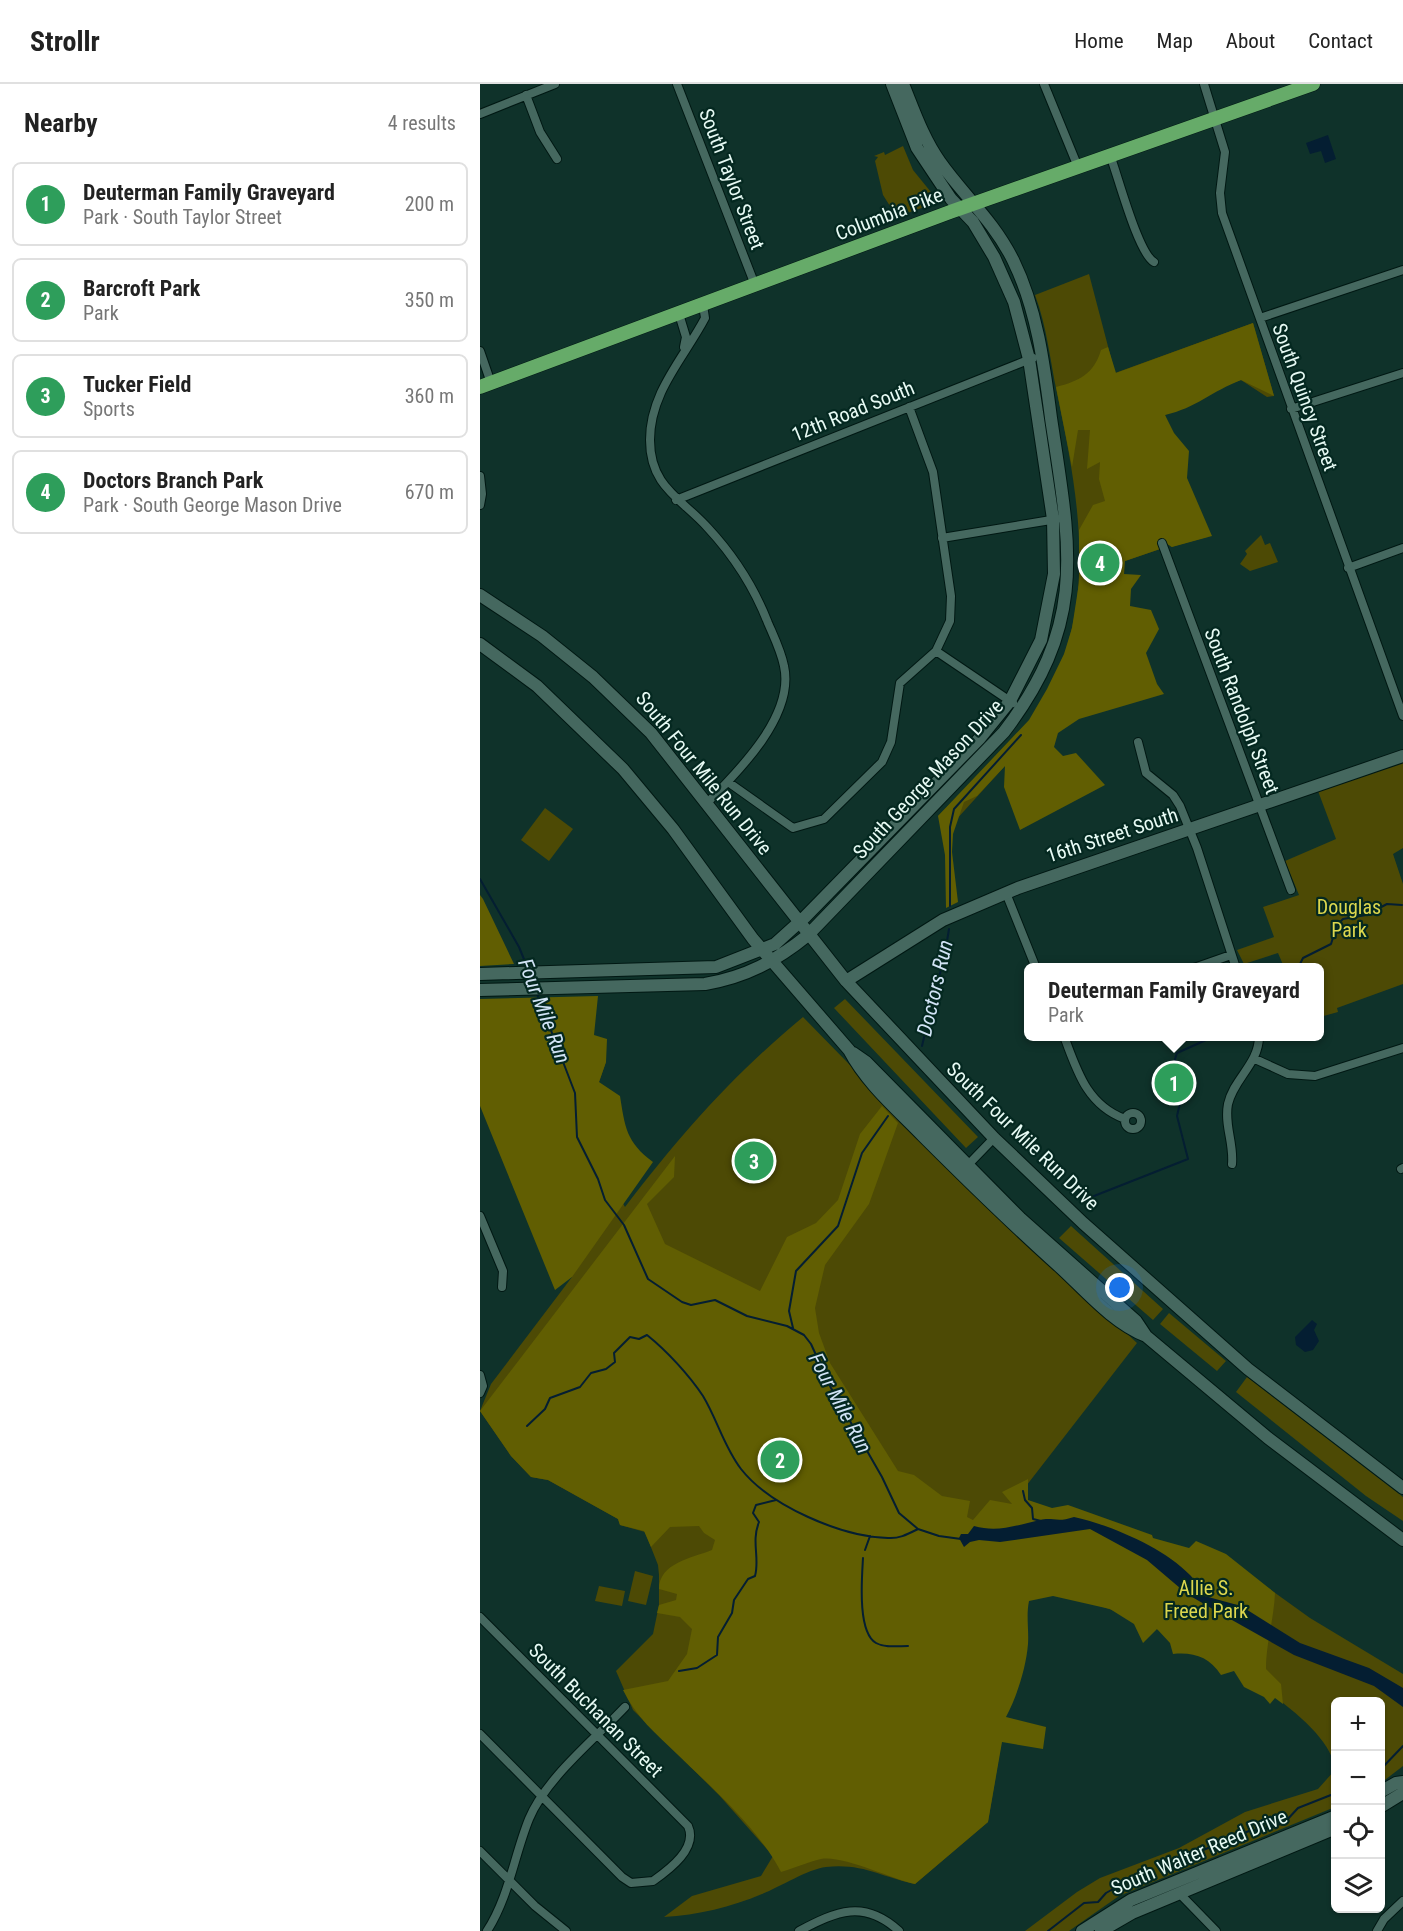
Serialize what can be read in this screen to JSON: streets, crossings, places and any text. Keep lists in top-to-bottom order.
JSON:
{
  "streets": {
    "main road": [
      "Columbia Pike",
      "South Four Mile Run Drive",
      "South George Mason Drive",
      "16th Street South",
      "South Walter Reed Drive"
    ],
    "street": [
      "South Taylor Street",
      "South Quincy Street",
      "12th Road South",
      "South Randolph Street",
      "South Buchanan Street"
    ]
  },
  "crossings": [
    ["South Taylor Street", "Columbia Pike"],
    ["Columbia Pike", "South Quincy Street"],
    ["Columbia Pike", "South George Mason Drive"],
    ["12th Road South", "South George Mason Drive"],
    ["South Randolph Street", "16th Street South"],
    ["South Four Mile Run Drive", "South George Mason Drive"],
    ["South Four Mile Run Drive", "16th Street South"]
  ],
  "water": ["Doctors Run", "Four Mile Run"],
  "parks": ["Douglas Park", "Allie S. Freed Park"],
  "page": {
    "header": "Strollr",
    "nav": [
      "Home",
      "Map",
      "About",
      "Contact"
    ],
    "heading": ["Nearby", "4 results"],
    "list": [
      {
        "mark": "1",
        "name": "Deuterman Family Graveyard",
        "note": "Park · South Taylor Street",
        "value": "200 m"
      },
      {
        "mark": "2",
        "name": "Barcroft Park",
        "note": "Park",
        "value": "350 m"
      },
      {
        "mark": "3",
        "name": "Tucker Field",
        "note": "Sports",
        "value": "360 m"
      },
      {
        "mark": "4",
        "name": "Doctors Branch Park",
        "note": "Park · South George Mason Drive",
        "value": "670 m"
      }
    ],
    "pins": [
      "4",
      "1",
      "3",
      "2"
    ],
    "popup": ["Deuterman Family Graveyard", "Park"],
    "map_buttons": ["+", "−"]
  }
}
